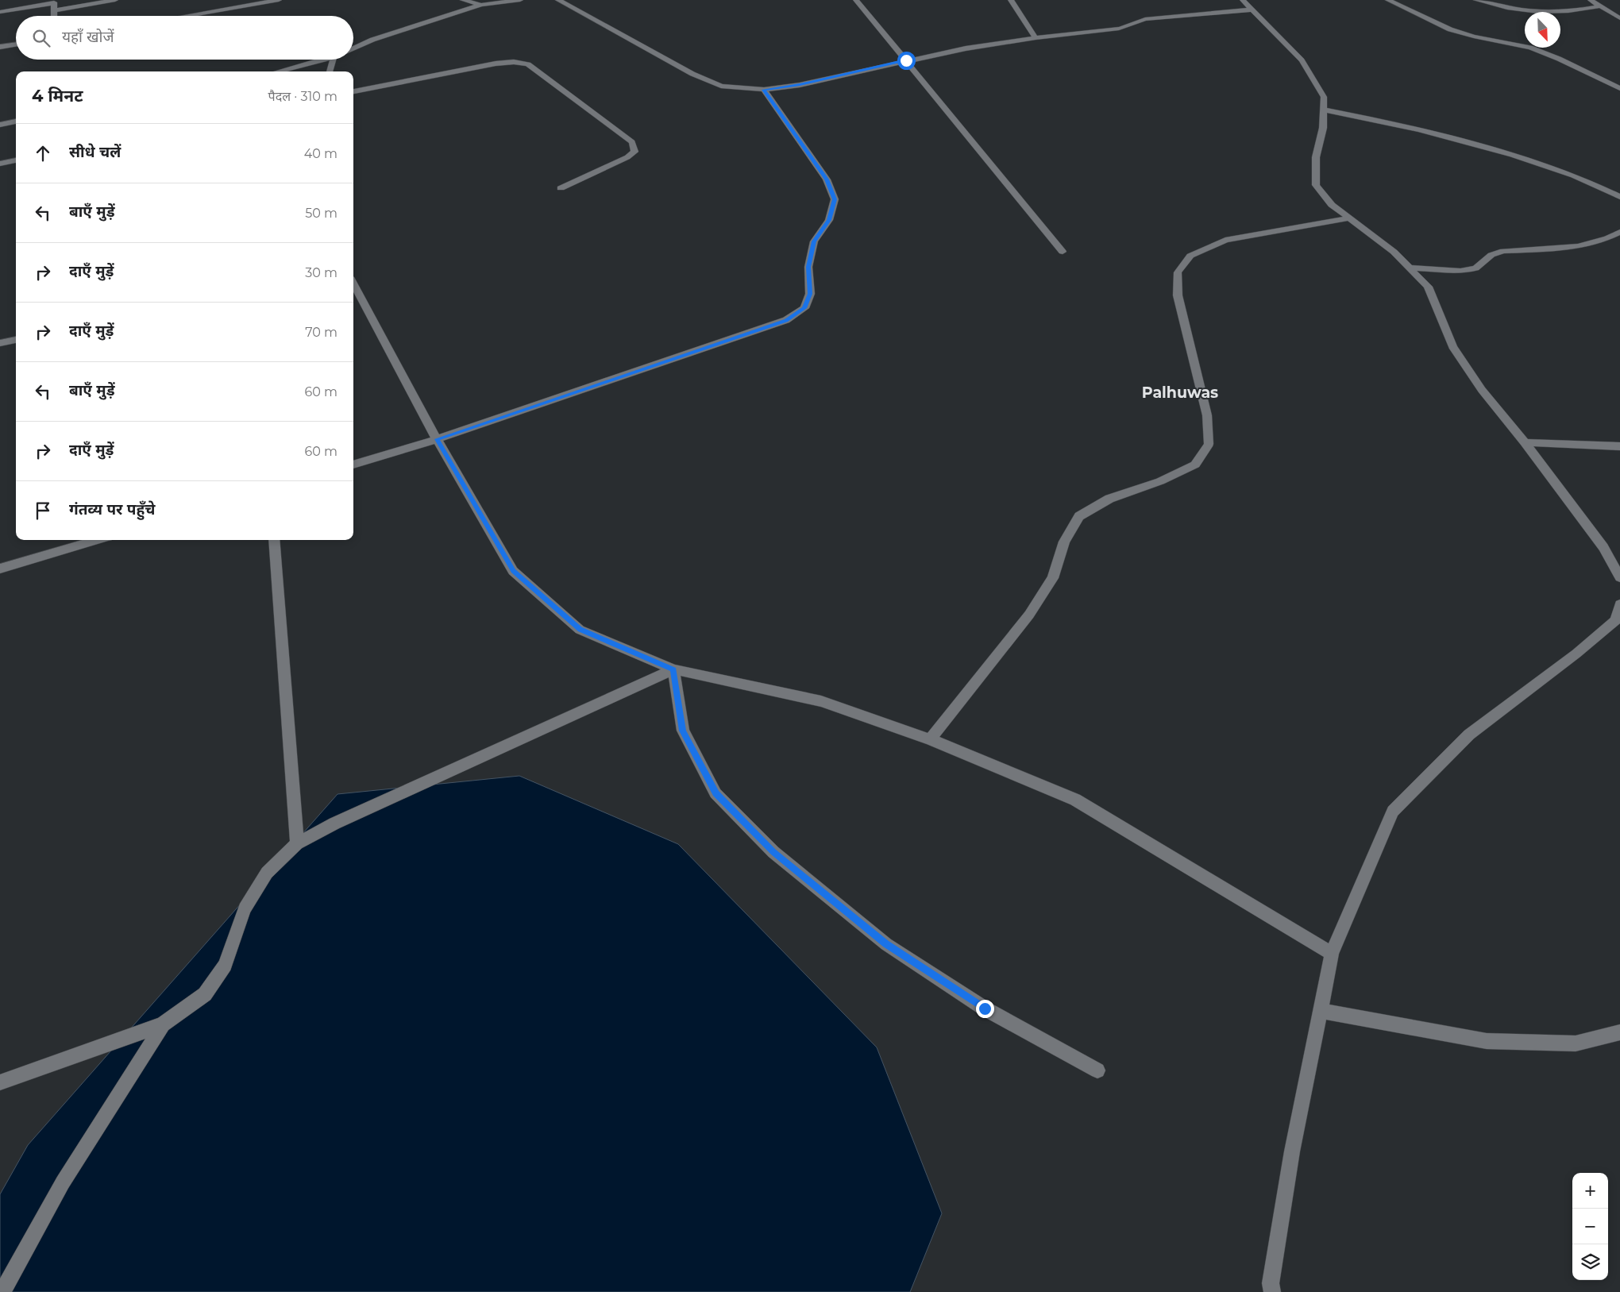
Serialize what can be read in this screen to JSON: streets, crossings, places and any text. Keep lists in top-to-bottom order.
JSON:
{
  "districts": ["Palhuwas"],
  "north": "bottom right",
  "page": {
    "search": "यहाँ खोजें",
    "heading": ["4 मिनट", "पैदल · 310 m"],
    "list": [
      ["सीधे चलें", "40 m"],
      ["बाएँ मुड़ें", "50 m"],
      ["दाएँ मुड़ें", "30 m"],
      ["दाएँ मुड़ें", "70 m"],
      ["बाएँ मुड़ें", "60 m"],
      ["दाएँ मुड़ें", "60 m"],
      "गंतव्य पर पहुँचे"
    ],
    "map_buttons": ["+", "−"]
  }
}
